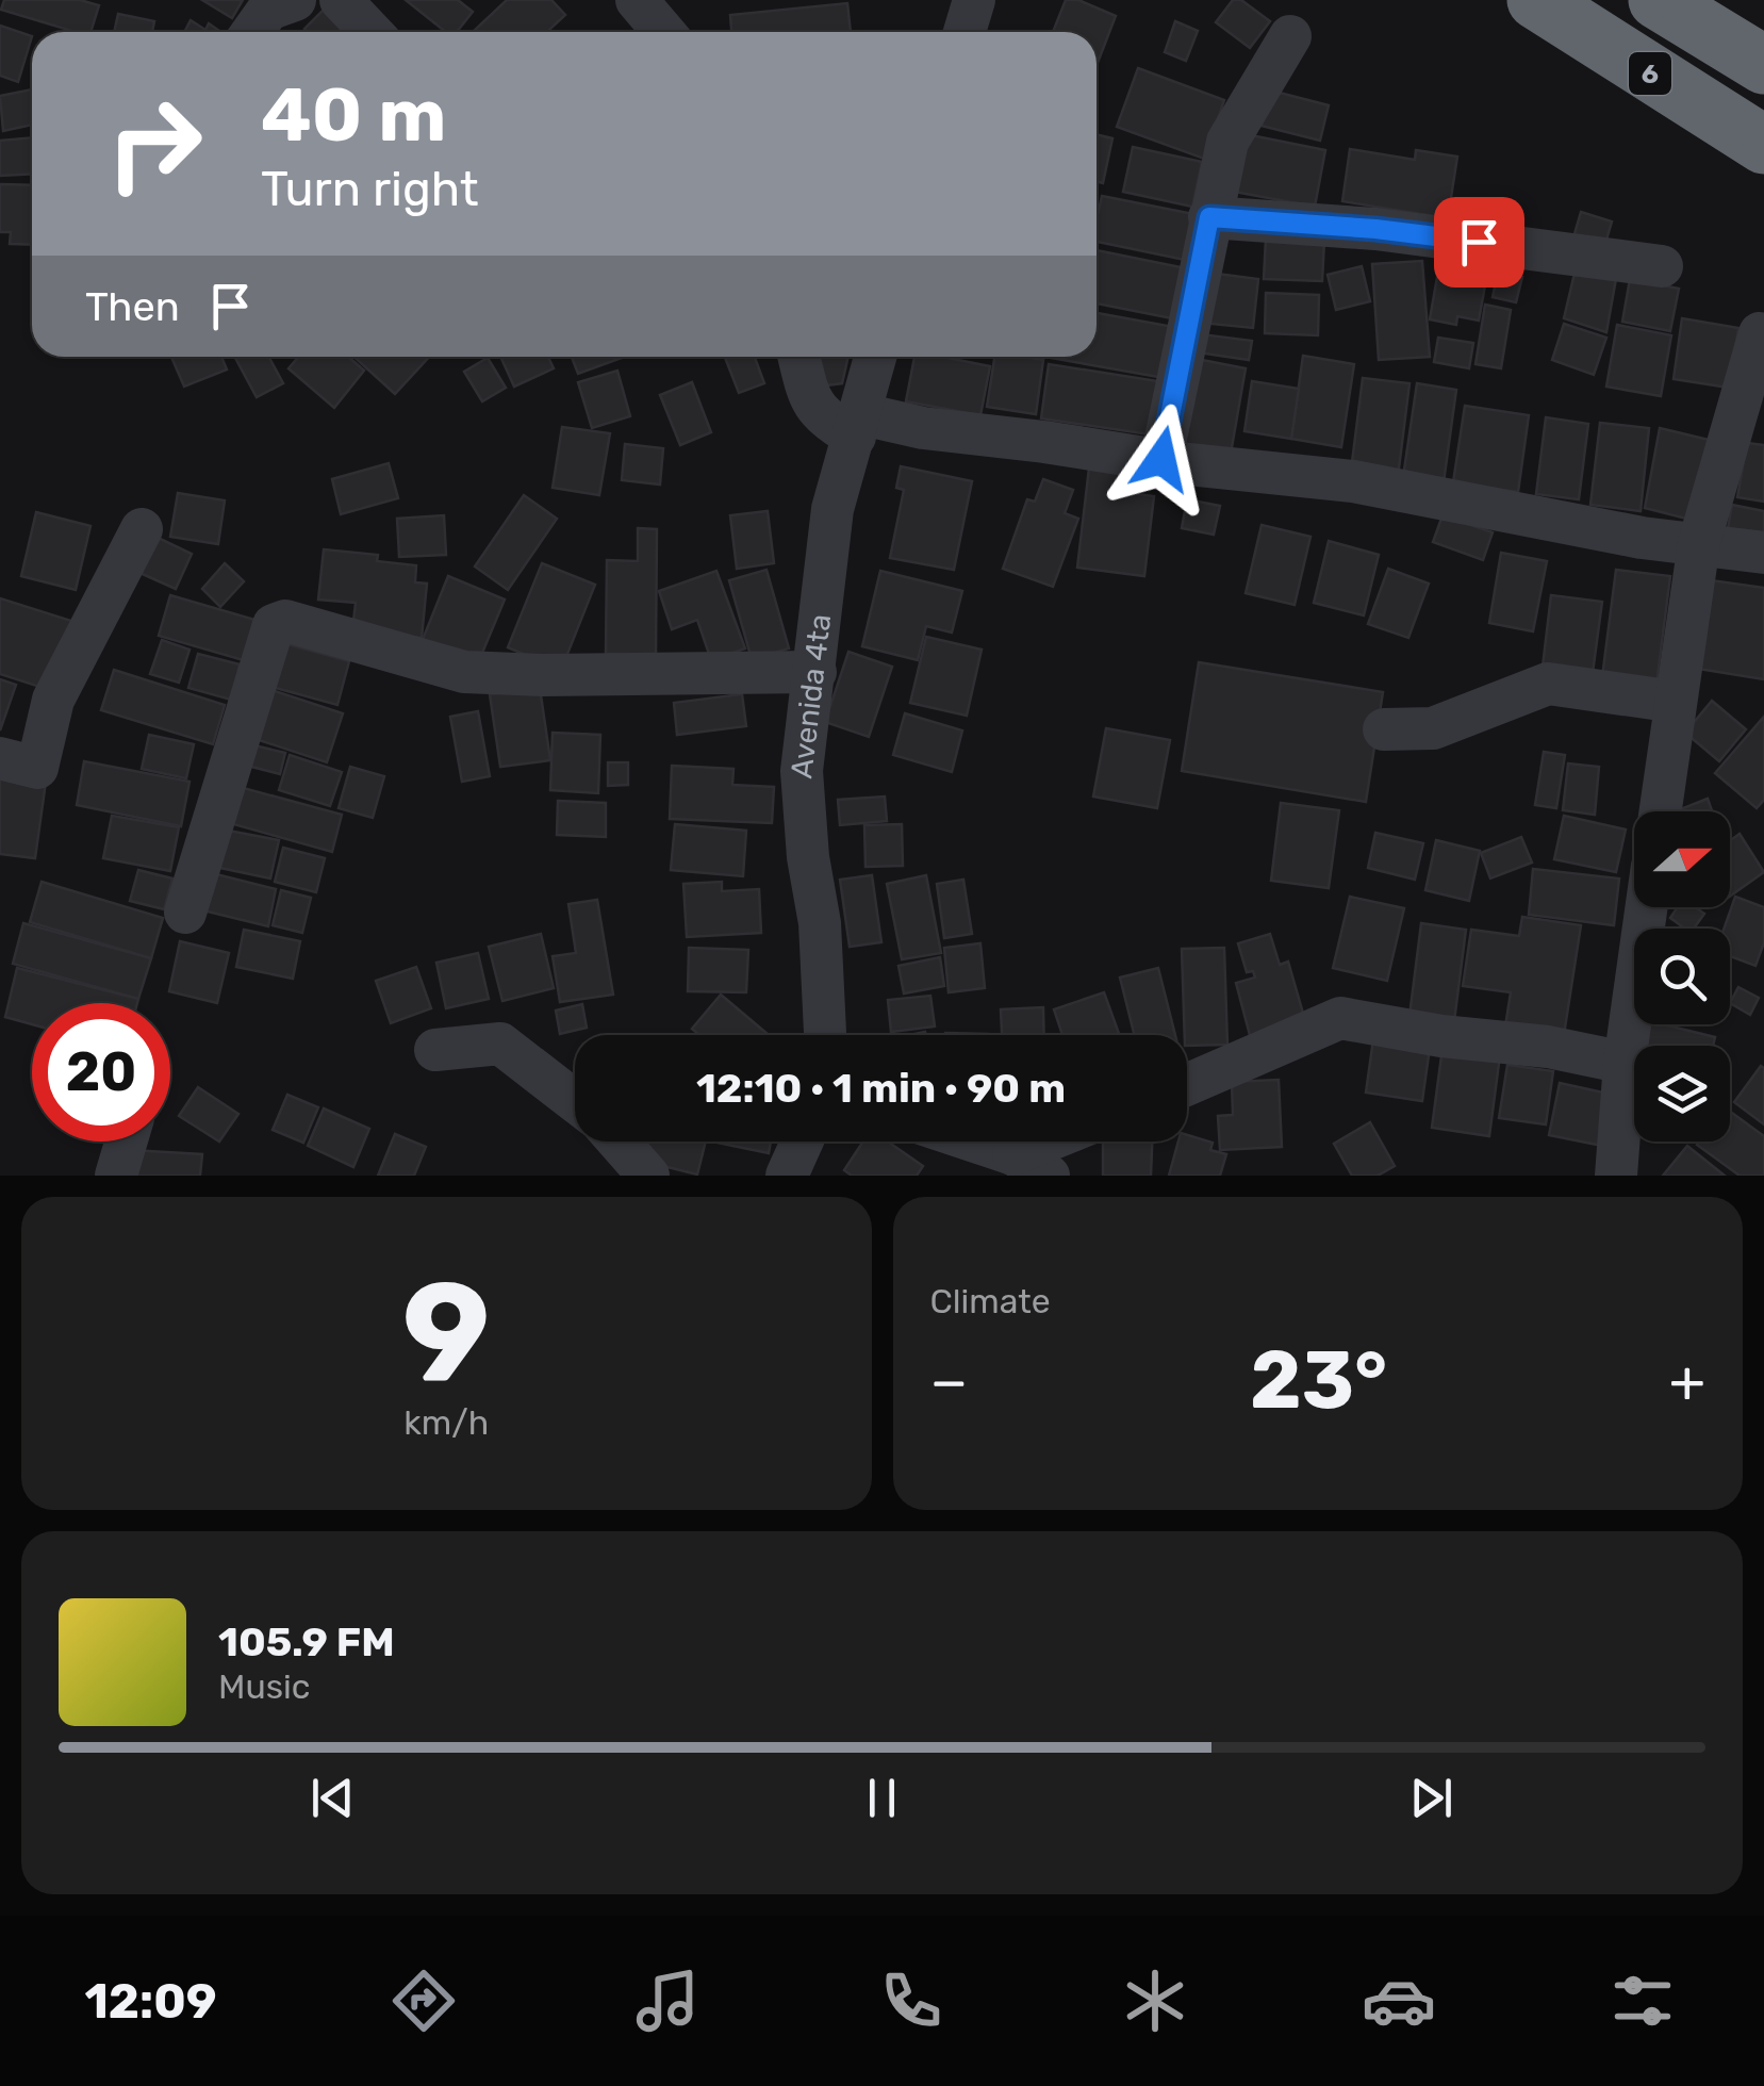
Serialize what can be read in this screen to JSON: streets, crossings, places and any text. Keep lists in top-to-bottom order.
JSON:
{
  "streets": {
    "highway": ["6"],
    "street": ["Avenida 4ta"]
  },
  "north": "right",
  "page": {
    "turn": ["40 m", "Turn right"],
    "then": "Then",
    "limit": "20",
    "trip": "12:10 · 1 min · 90 m",
    "tile": [
      ["9", "km/h"],
      "Climate"
    ],
    "heat": ["−", "23°", "+"],
    "song": ["105.9 FM", "Music"],
    "tabs": "12:09"
  }
}
